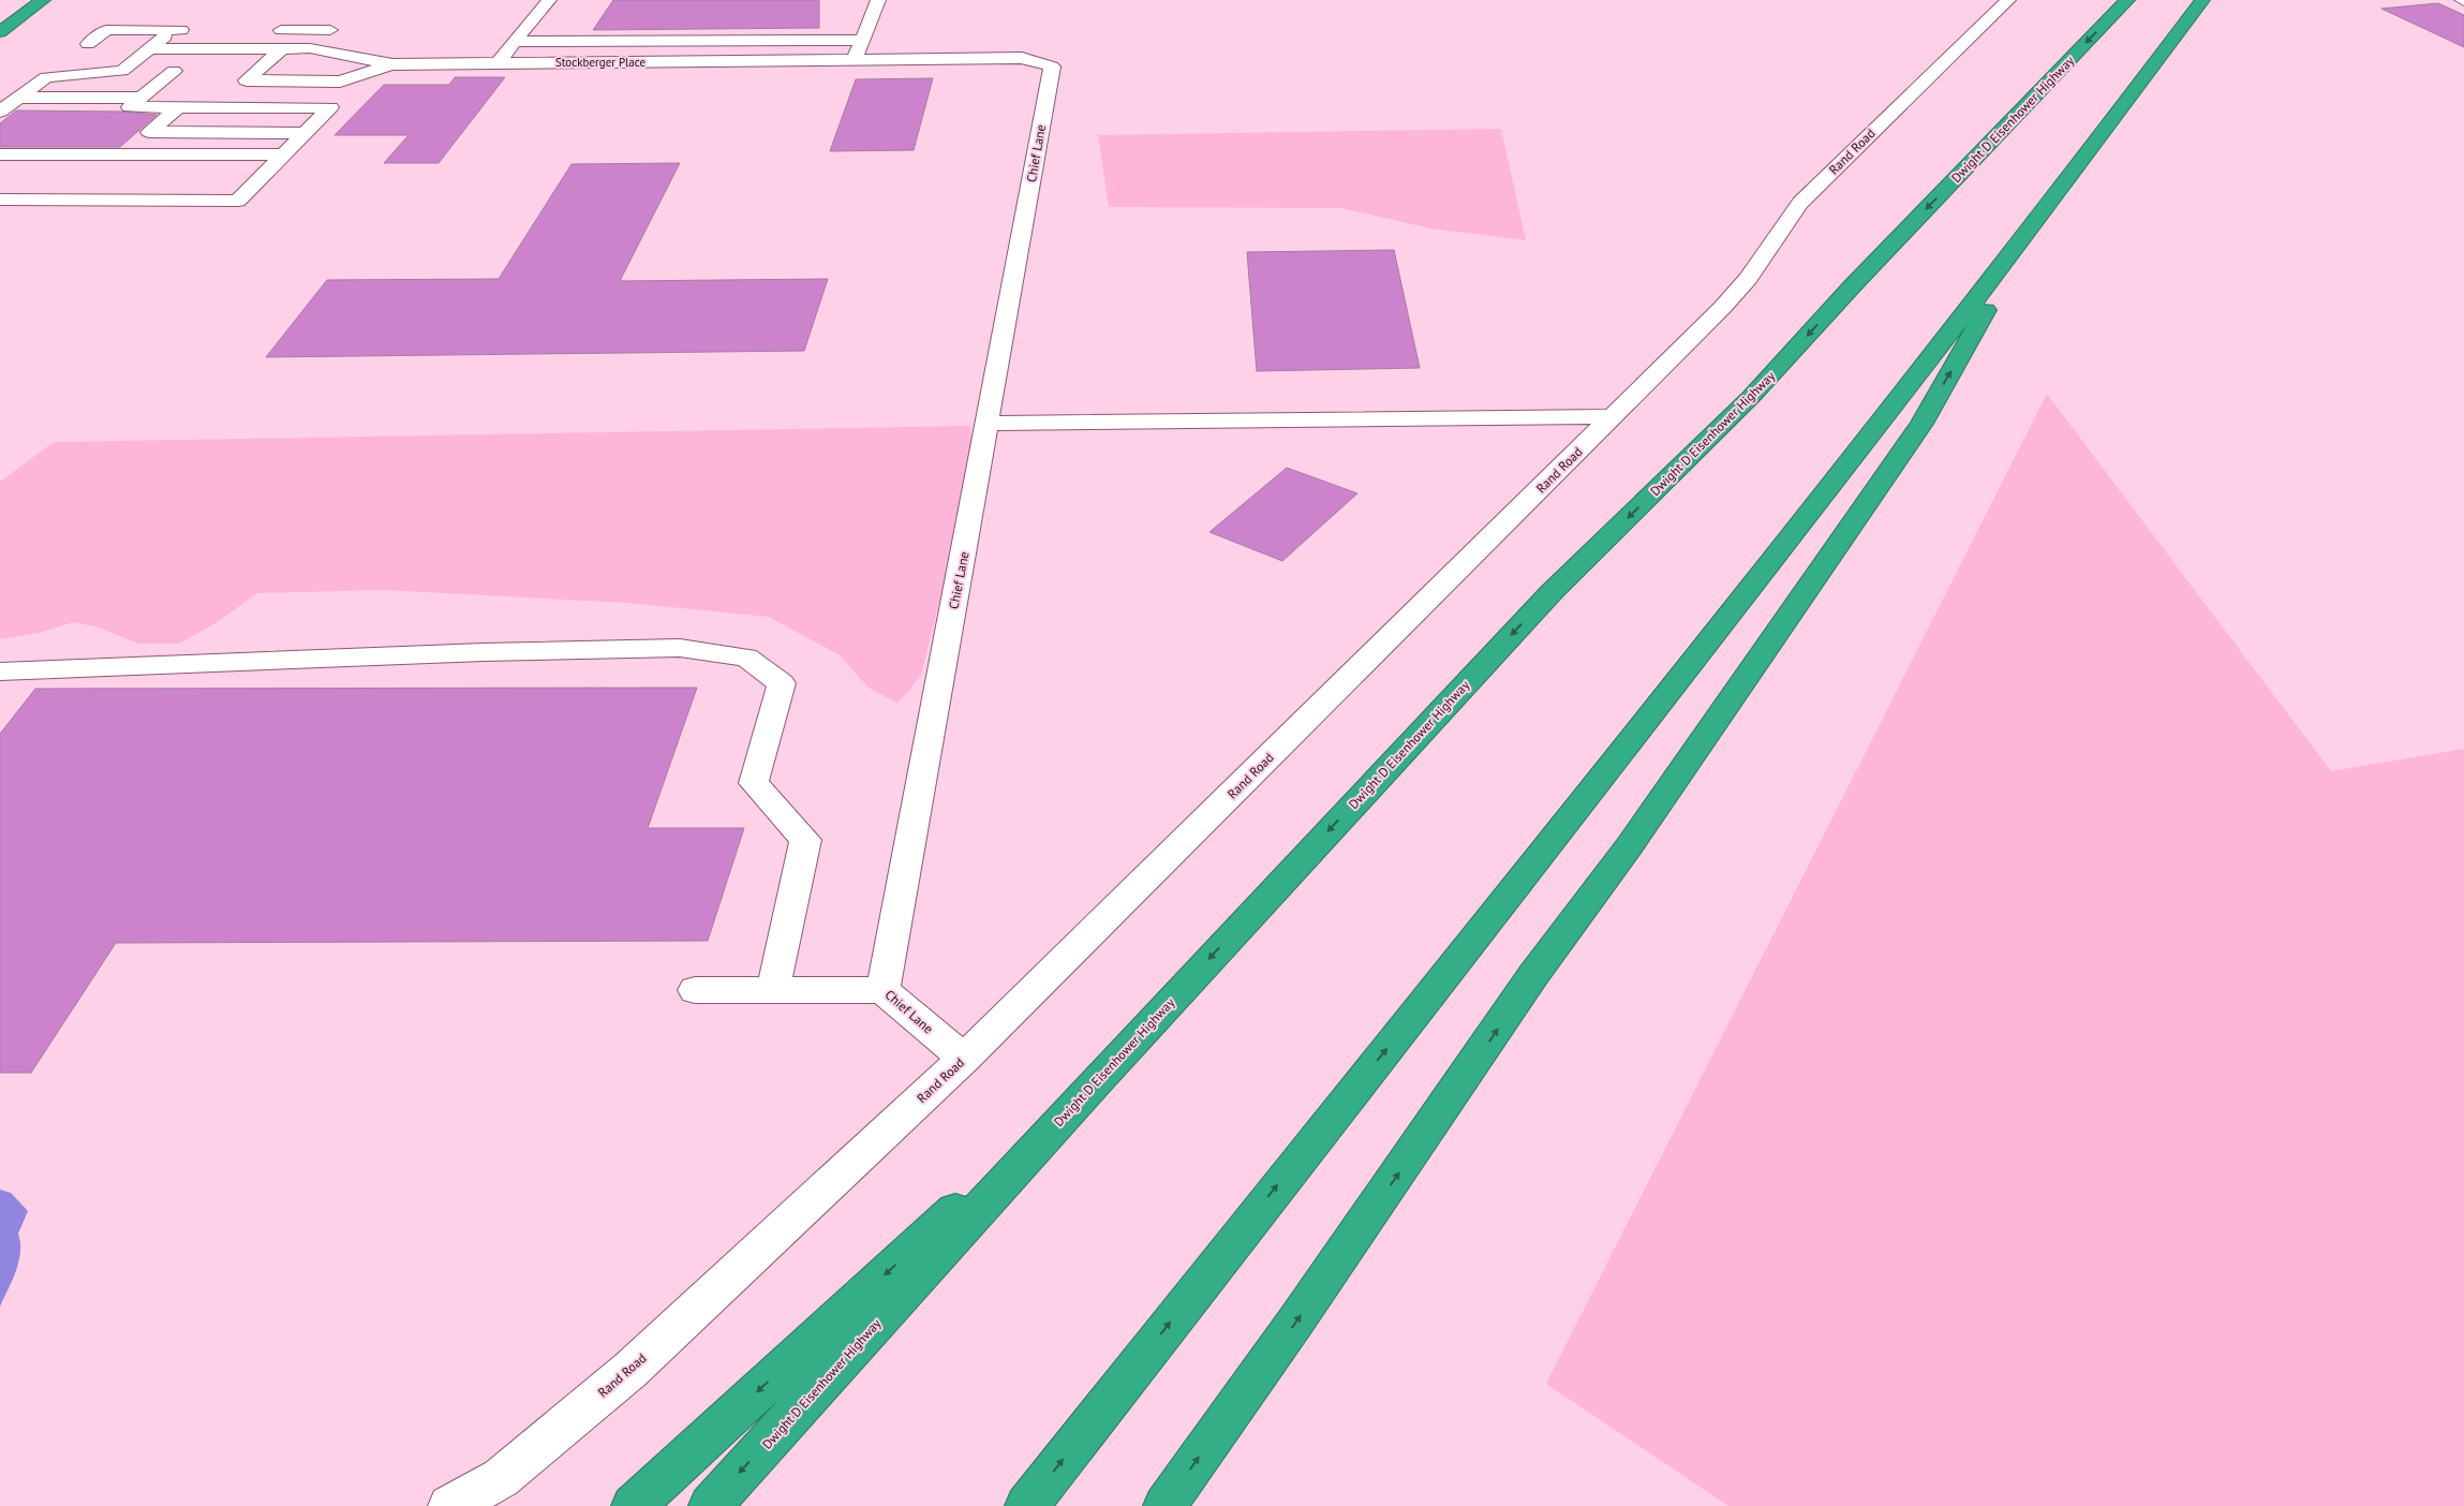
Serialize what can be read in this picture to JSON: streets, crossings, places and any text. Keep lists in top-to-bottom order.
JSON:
{
  "streets": {
    "highway": ["Dwight D Eisenhower Highway"],
    "street": ["Stockberger Place", "Rand Road", "Chief Lane"]
  },
  "crossings": [
    ["Stockberger Place", "Chief Lane"],
    ["Rand Road", "Chief Lane"]
  ]
}
